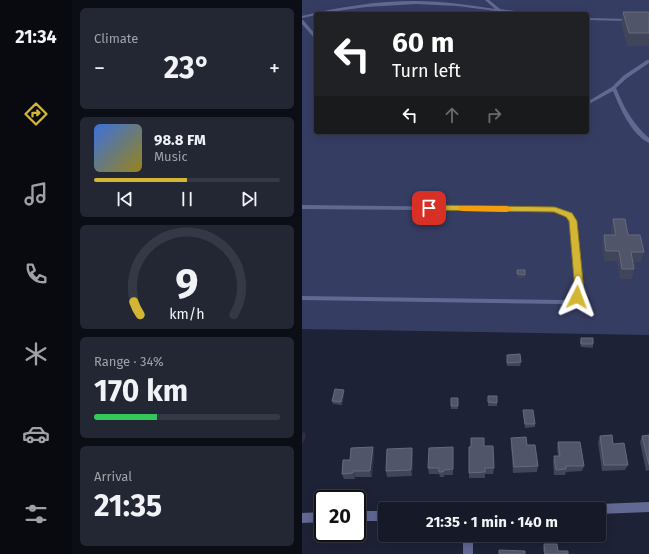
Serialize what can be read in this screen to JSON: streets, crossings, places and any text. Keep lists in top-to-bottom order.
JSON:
{
  "page": {
    "tabs": "21:34",
    "tile": [
      "Climate",
      ["Range · 34%", "170 km"],
      ["Arrival", "21:35"]
    ],
    "turn": ["60 m", "Turn left"],
    "heat": ["−", "23°", "+"],
    "song": ["98.8 FM", "Music"],
    "limit": "20",
    "trip": "21:35 · 1 min · 140 m",
    "gauge": ["9", "km/h"]
  }
}
